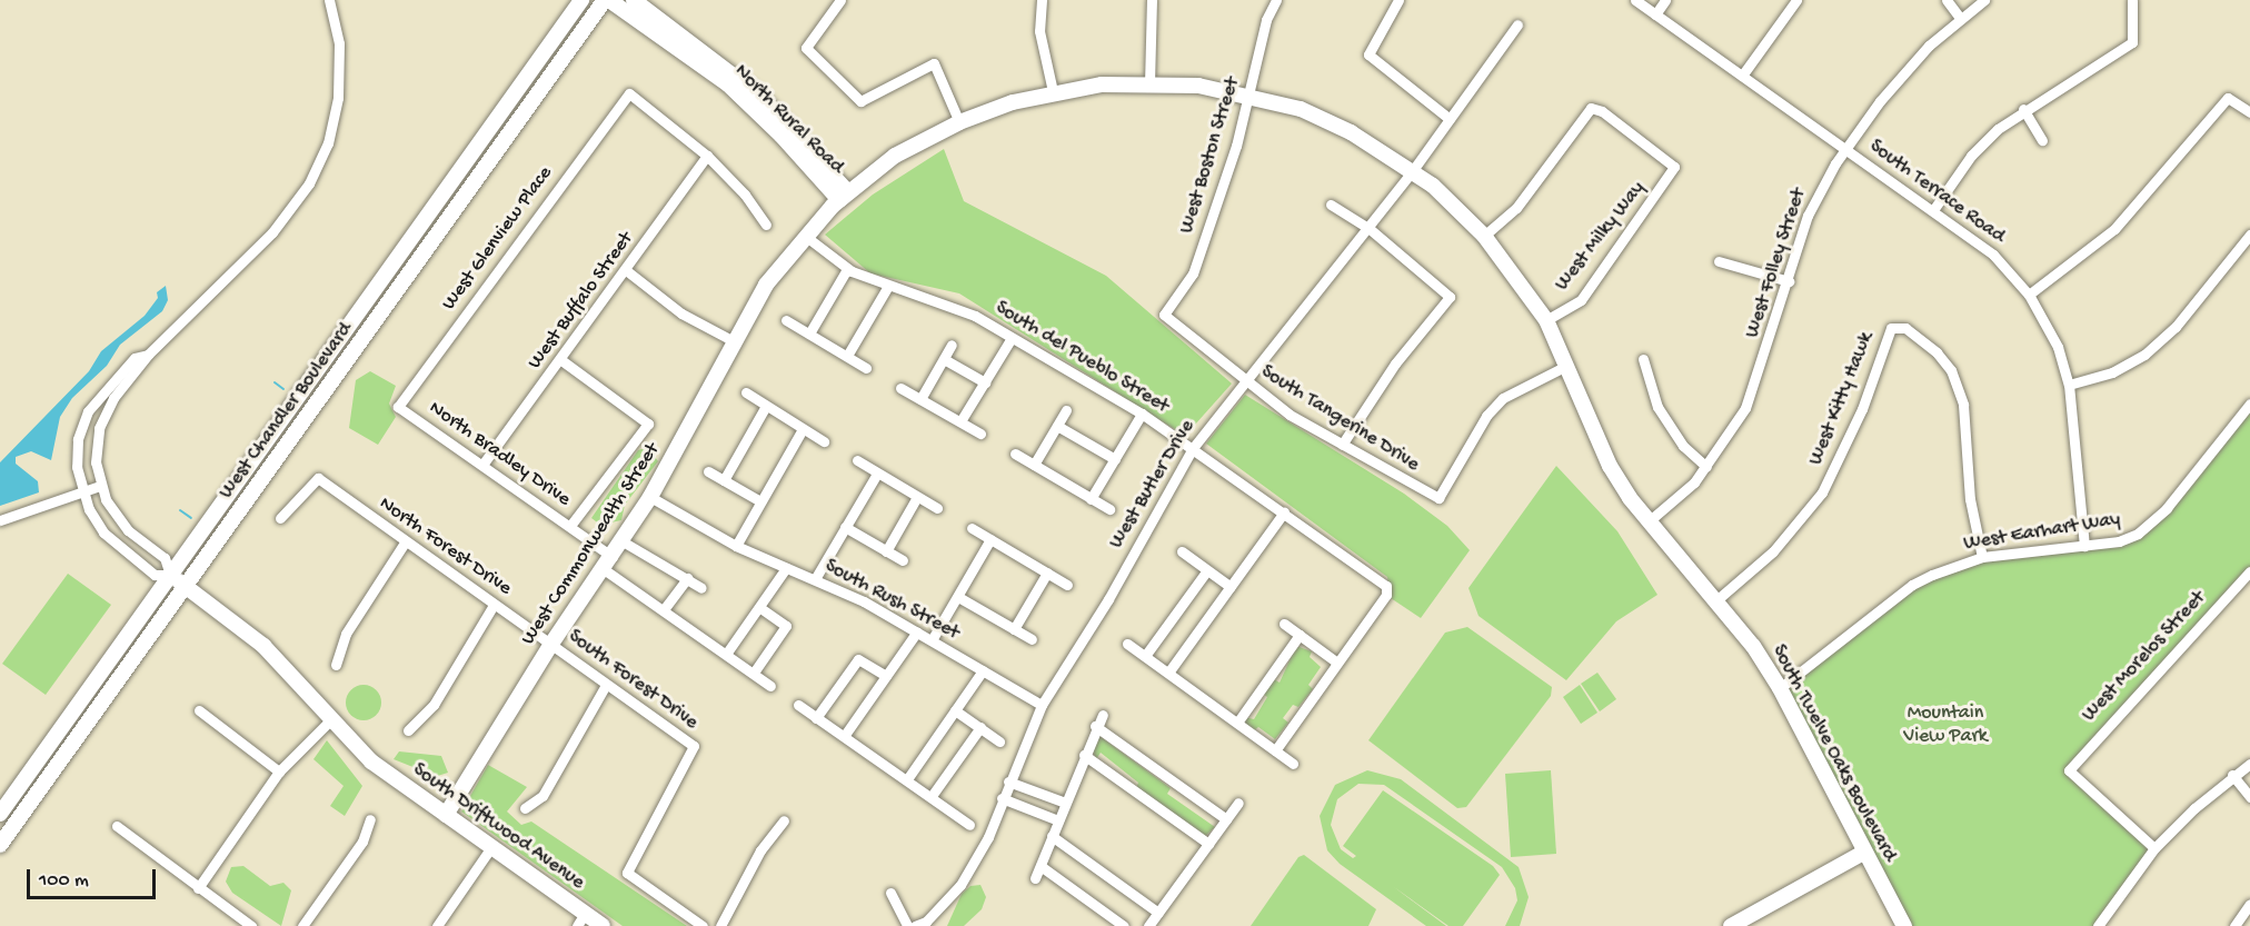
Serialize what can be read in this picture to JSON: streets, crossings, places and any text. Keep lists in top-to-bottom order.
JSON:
{
  "streets": {
    "street": [
      "North Rural Road",
      "West Boston Street",
      "South Terrace Road",
      "West Milky Way",
      "West Glenview Place",
      "West Folley Street",
      "West Buffalo Street",
      "South del Pueblo Street",
      "West Kitty Hawk",
      "West Chandler Boulevard",
      "South Tangerine Drive",
      "North Bradley Drive",
      "West Butler Drive",
      "West Earhart Way",
      "West Commonwealth Street",
      "North Forest Drive",
      "South Rush Street",
      "West Morelos Street",
      "South Forest Drive",
      "South Twelve Oaks Boulevard",
      "South Driftwood Avenue"
    ]
  },
  "crossings": [
    ["North Rural Road", "West Chandler Boulevard"],
    ["North Rural Road", "West Commonwealth Street"],
    ["North Rural Road", "South Twelve Oaks Boulevard"],
    ["West Boston Street", "South Tangerine Drive"],
    ["West Boston Street", "South Twelve Oaks Boulevard"],
    ["South Terrace Road", "West Folley Street"],
    ["South Terrace Road", "West Earhart Way"],
    ["West Milky Way", "South Twelve Oaks Boulevard"],
    ["West Glenview Place", "West Buffalo Street"],
    ["West Glenview Place", "North Bradley Drive"],
    ["West Folley Street", "South Twelve Oaks Boulevard"],
    ["West Buffalo Street", "North Bradley Drive"],
    ["South del Pueblo Street", "West Butler Drive"],
    ["South del Pueblo Street", "West Commonwealth Street"],
    ["West Kitty Hawk", "West Earhart Way"],
    ["West Kitty Hawk", "South Twelve Oaks Boulevard"],
    ["West Chandler Boulevard", "South Driftwood Avenue"],
    ["South Tangerine Drive", "West Butler Drive"],
    ["South Tangerine Drive", "South Twelve Oaks Boulevard"],
    ["North Bradley Drive", "West Commonwealth Street"],
    ["West Butler Drive", "South Rush Street"],
    ["West Butler Drive", "South Twelve Oaks Boulevard"],
    ["West Earhart Way", "South Twelve Oaks Boulevard"],
    ["West Commonwealth Street", "North Forest Drive"],
    ["West Commonwealth Street", "South Rush Street"],
    ["West Commonwealth Street", "South Forest Drive"],
    ["West Commonwealth Street", "South Twelve Oaks Boulevard"],
    ["West Commonwealth Street", "South Driftwood Avenue"],
    ["North Forest Drive", "South Forest Drive"]
  ],
  "parks": ["Mountain View Park"],
  "scale_bar": "100 m"
}
